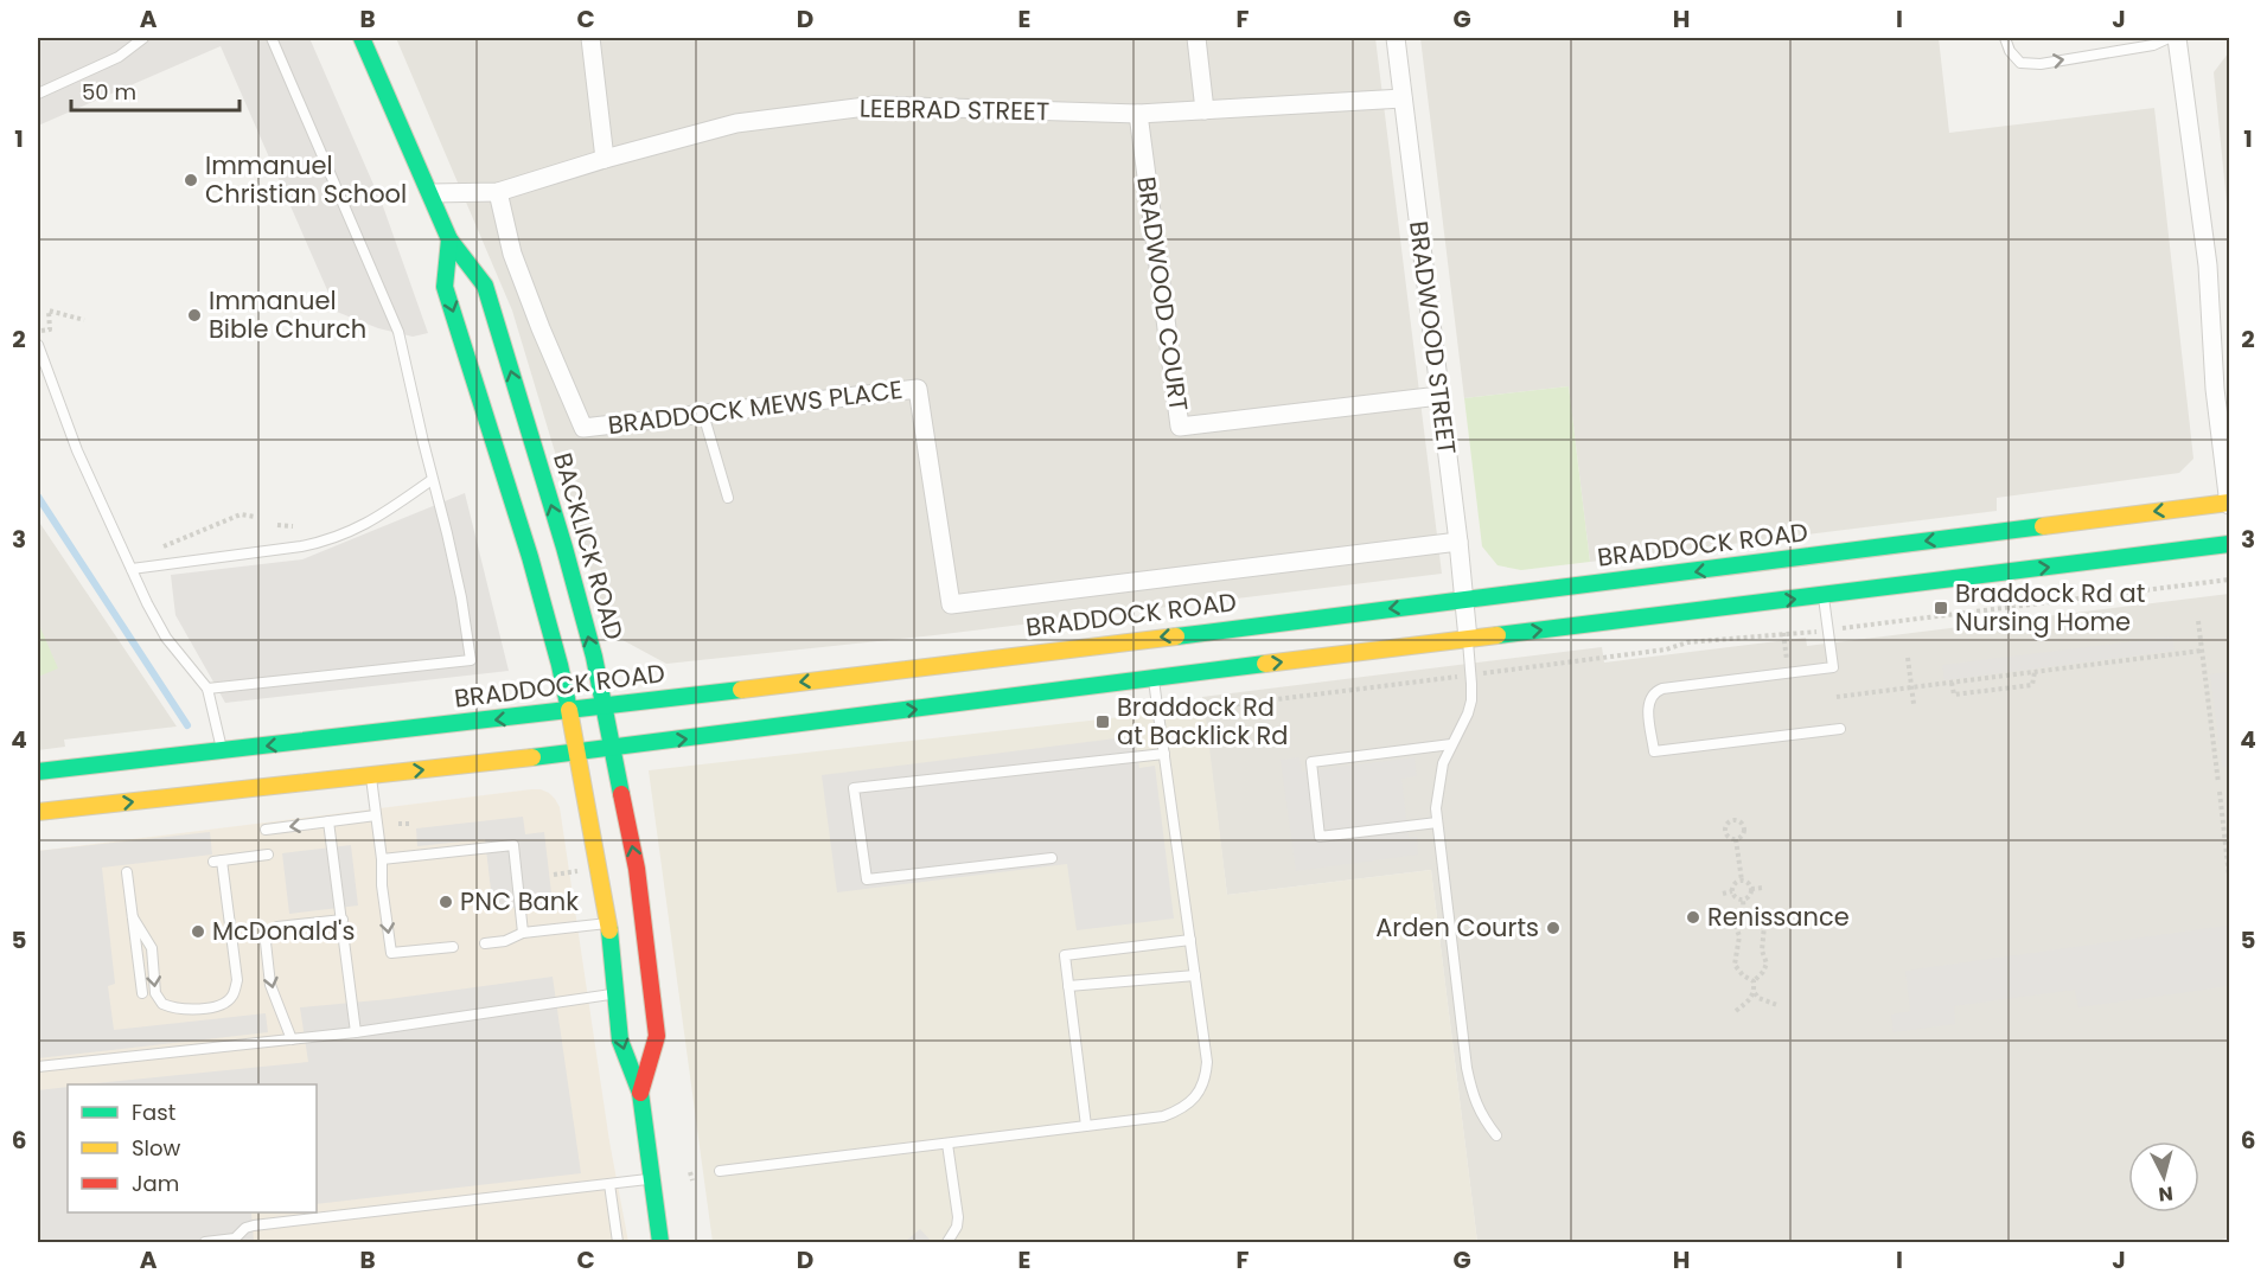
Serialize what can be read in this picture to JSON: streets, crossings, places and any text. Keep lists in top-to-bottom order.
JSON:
{
  "streets": {
    "main road": ["BRADDOCK ROAD", "BACKLICK ROAD"],
    "street": [
      "LEEBRAD STREET",
      "BRADWOOD COURT",
      "BRADWOOD STREET",
      "BRADDOCK MEWS PLACE"
    ]
  },
  "crossings": [
    ["LEEBRAD STREET", "BRADWOOD COURT"],
    ["LEEBRAD STREET", "BRADWOOD STREET"],
    ["LEEBRAD STREET", "BRADDOCK MEWS PLACE"],
    ["LEEBRAD STREET", "BACKLICK ROAD"],
    ["BRADWOOD COURT", "BRADWOOD STREET"],
    ["BRADWOOD STREET", "BRADDOCK MEWS PLACE"],
    ["BRADWOOD STREET", "BRADDOCK ROAD"],
    ["BRADDOCK ROAD", "BACKLICK ROAD"]
  ],
  "places": {
    "other": [
      "Immanuel Christian School",
      "Immanuel Bible Church",
      "PNC Bank",
      "Renissance",
      "Arden Courts",
      "McDonald's"
    ],
    "transit": ["Braddock Rd at Nursing Home", "Braddock Rd at Backlick Rd"]
  },
  "legend": ["Fast", "Slow", "Jam"],
  "scale_bar": "50 m",
  "north": "bottom",
  "grid": {
    "columns": [
      "A",
      "B",
      "C",
      "D",
      "E",
      "F",
      "G",
      "H",
      "I",
      "J"
    ],
    "rows": [
      "1",
      "2",
      "3",
      "4",
      "5",
      "6"
    ]
  }
}
